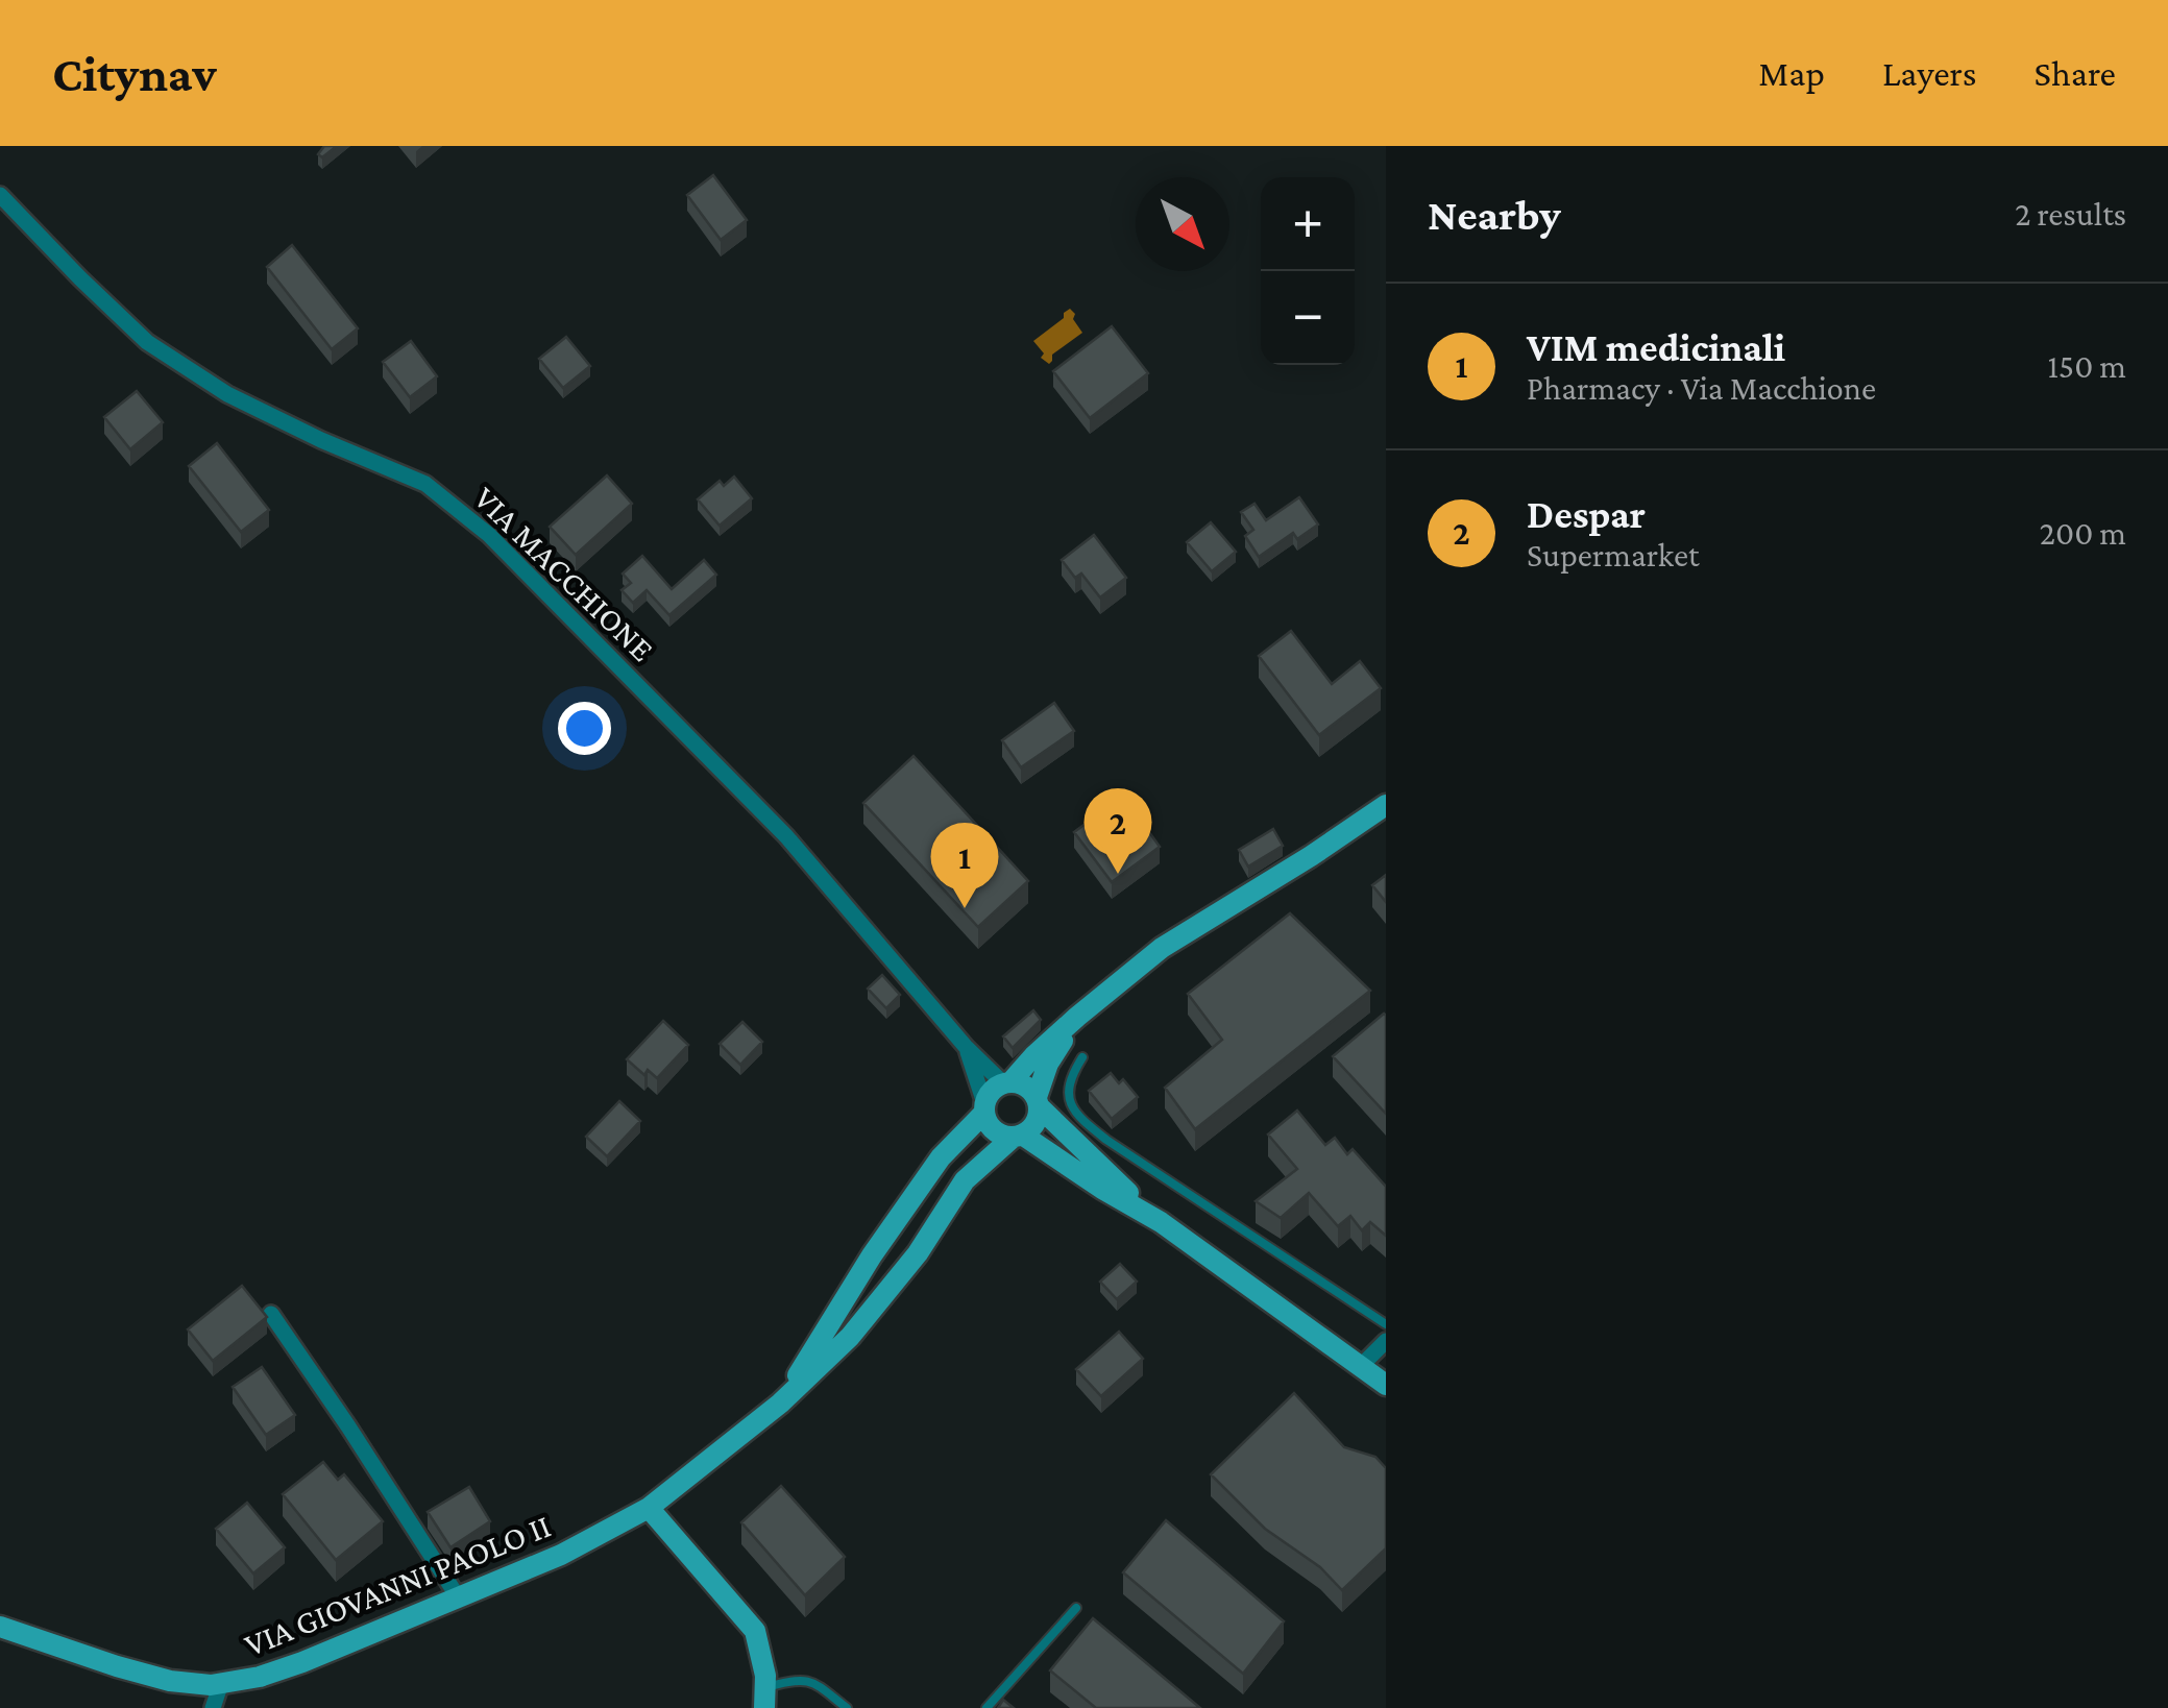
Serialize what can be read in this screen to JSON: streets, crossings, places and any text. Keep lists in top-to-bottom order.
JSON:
{
  "streets": {
    "street": ["VIA MACCHIONE", "VIA GIOVANNI PAOLO II"]
  },
  "crossings": [
    ["VIA MACCHIONE", "VIA GIOVANNI PAOLO II"]
  ],
  "north": "bottom right",
  "page": {
    "header": "Citynav",
    "nav": ["Map", "Layers", "Share"],
    "heading": ["Nearby", "2 results"],
    "map_buttons": ["+", "−"],
    "list": [
      {
        "mark": "1",
        "name": "VIM medicinali",
        "note": "Pharmacy · Via Macchione",
        "value": "150 m"
      },
      {
        "mark": "2",
        "name": "Despar",
        "note": "Supermarket",
        "value": "200 m"
      }
    ],
    "pins": ["2", "1"]
  }
}
